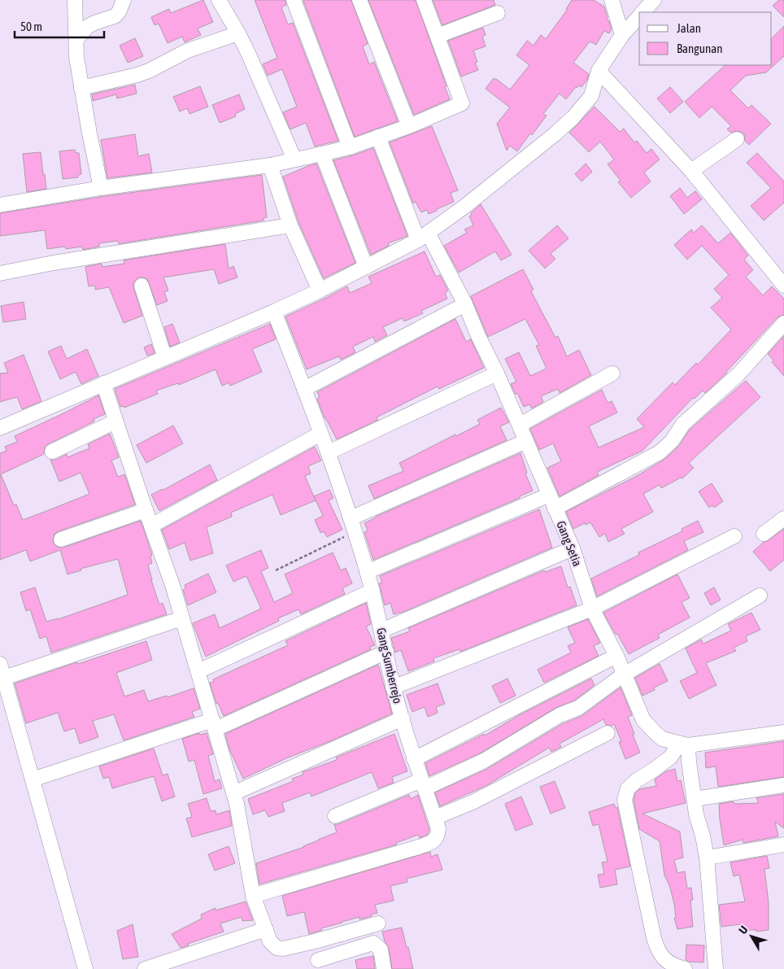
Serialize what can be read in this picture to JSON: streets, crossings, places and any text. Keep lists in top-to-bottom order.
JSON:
{
  "streets": {
    "street": ["Gang Setia", "Gang Sumberrejo"]
  },
  "legend": ["Jalan", "Bangunan"],
  "scale_bar": "50 m",
  "north": "top left"
}
